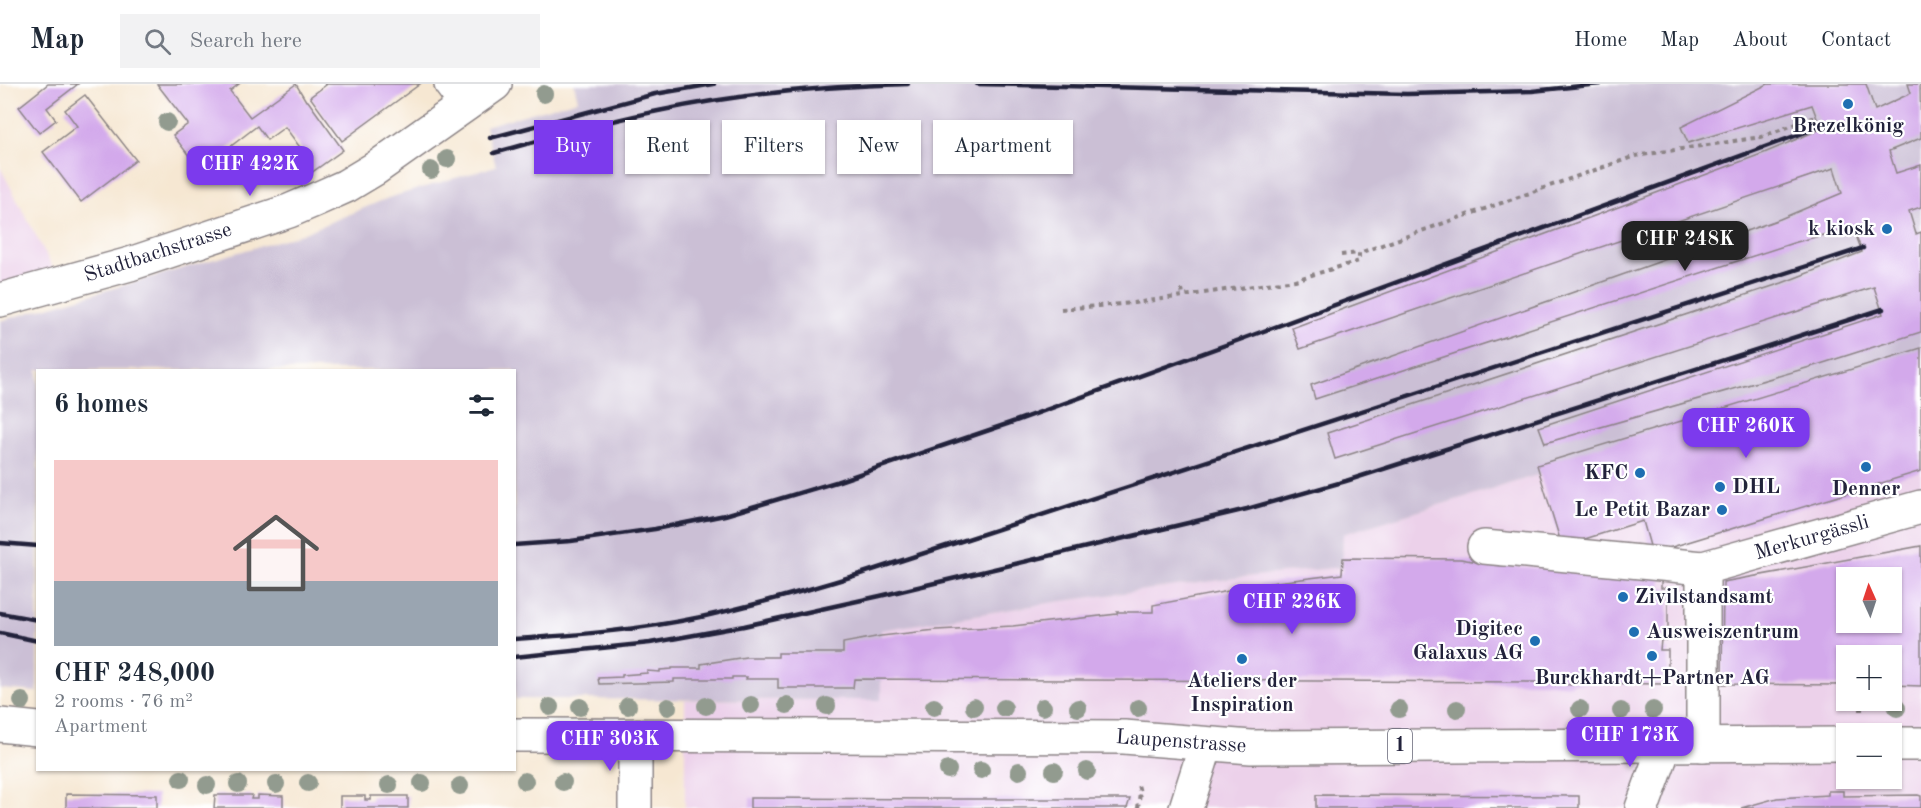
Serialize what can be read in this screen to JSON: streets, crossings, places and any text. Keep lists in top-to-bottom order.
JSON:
{
  "streets": {
    "main road": [
      "Stadtbachstrasse",
      "Merkurgässli",
      "Laupenstrasse",
      "1"
    ]
  },
  "places": [
    "Brezelkönig",
    "k kiosk",
    "Denner",
    "KFC",
    "DHL",
    "Le Petit Bazar",
    "Zivilstandsamt",
    "Ausweiszentrum",
    "Digitec Galaxus AG",
    "Burckhardt+Partner AG",
    "Ateliers der Inspiration"
  ],
  "north": "top",
  "page": {
    "header": "Map",
    "search": "Search here",
    "nav": [
      "Home",
      "Map",
      "About",
      "Contact"
    ],
    "chip": [
      "Buy",
      "Rent",
      "Filters",
      "New",
      "Apartment"
    ],
    "price": [
      "CHF 422K",
      "CHF 248K",
      "CHF 260K",
      "CHF 226K",
      "CHF 173K",
      "CHF 303K"
    ],
    "heading": "6 homes",
    "list": [
      {
        "name": "CHF 248,000",
        "note": "2 rooms · 76 m² · Apartment"
      }
    ],
    "map_buttons": ["+", "−"]
  }
}
